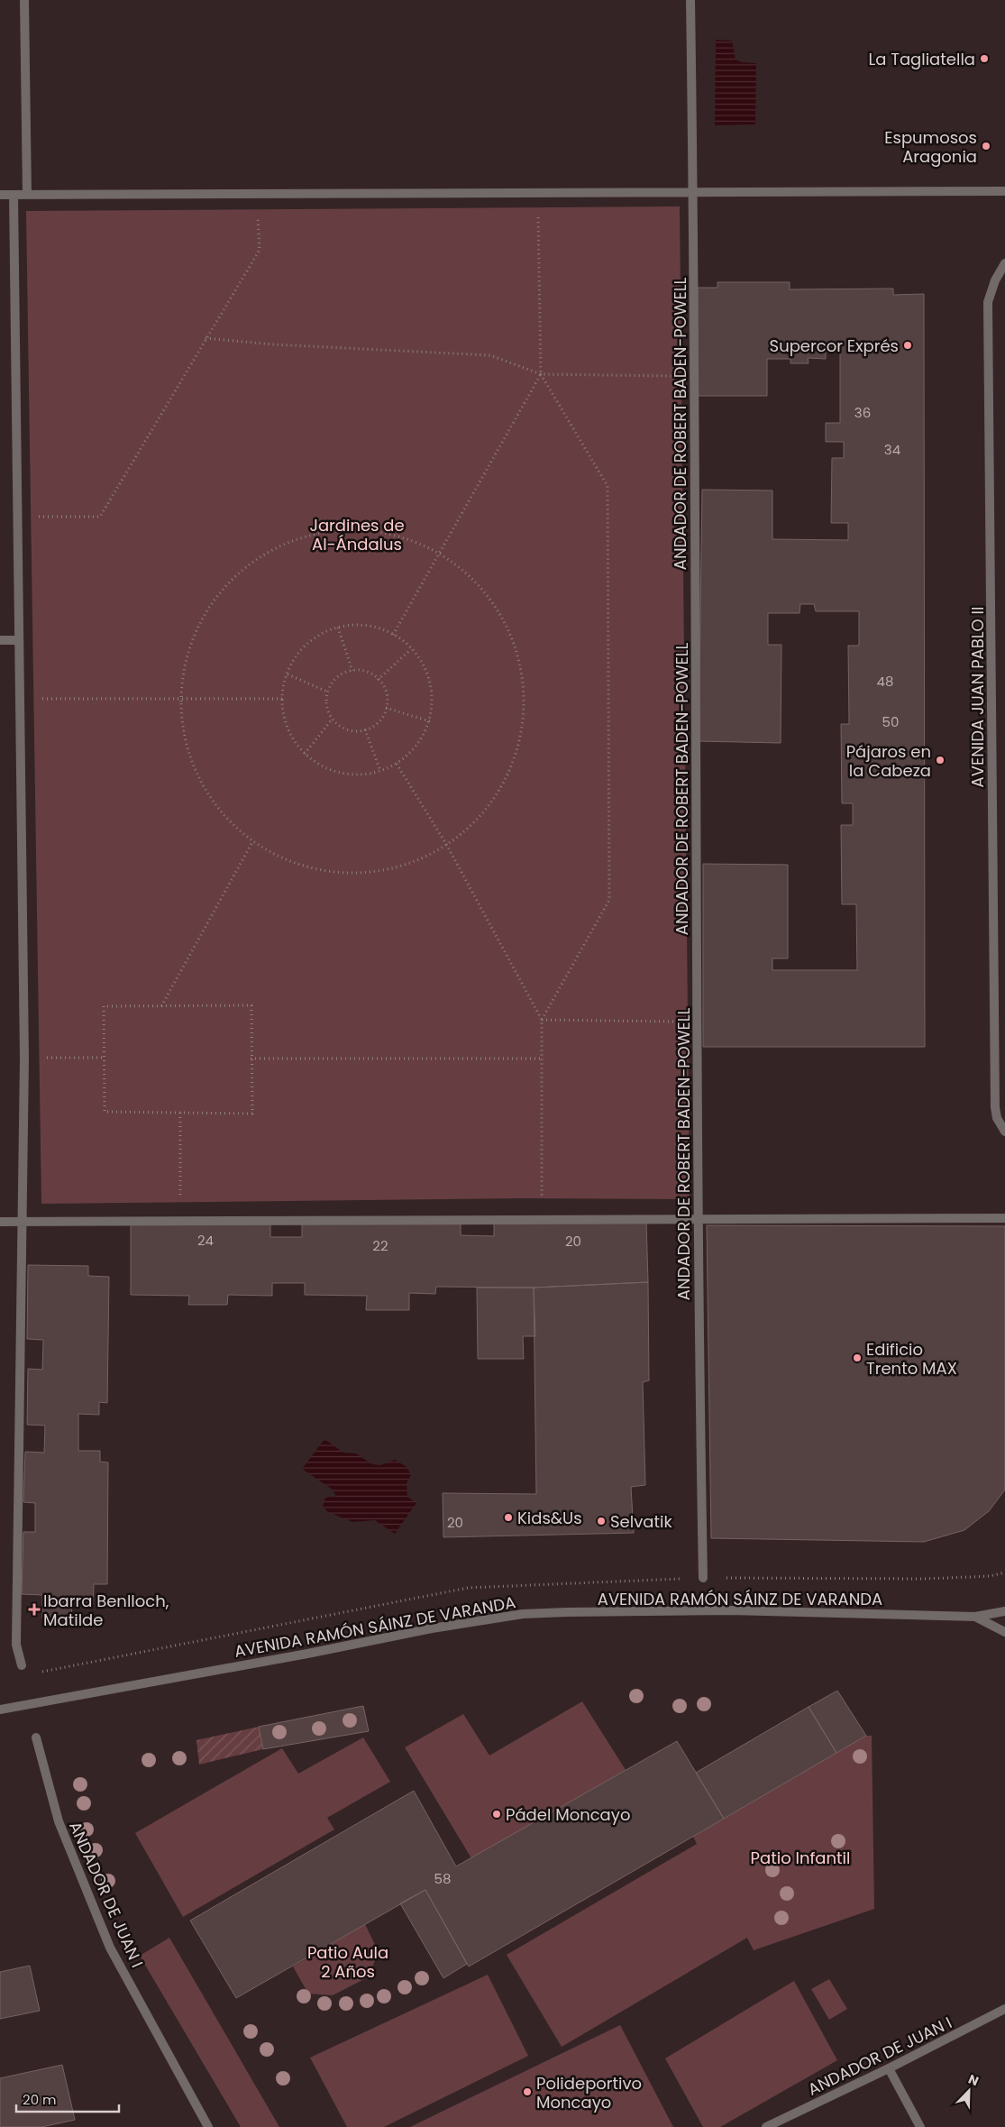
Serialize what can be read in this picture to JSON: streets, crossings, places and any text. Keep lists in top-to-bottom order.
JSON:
{
  "streets": {
    "street": [
      "ANDADOR DE ROBERT BADEN-POWELL",
      "AVENIDA JUAN PABLO II",
      "AVENIDA RAMÓN SÁINZ DE VARANDA",
      "ANDADOR DE JUAN I"
    ]
  },
  "parks": ["Jardines de Al-Ándalus", "Patio Infantil", "Patio Aula 2 Años"],
  "places": {
    "other": [
      "La Tagliatella",
      "Espumosos Aragonia",
      "Supercor Exprés",
      "Pájaros en la Cabeza",
      "Edificio Trento MAX",
      "Kids&Us",
      "Selvatik",
      "Pádel Moncayo",
      "Polideportivo Moncayo"
    ],
    "health": ["Ibarra Benlloch, Matilde"]
  },
  "house_numbers": [
    "36",
    "34",
    "48",
    "50",
    "24",
    "20",
    "22",
    "20",
    "58"
  ],
  "scale_bar": "20 m",
  "north": "top right"
}
